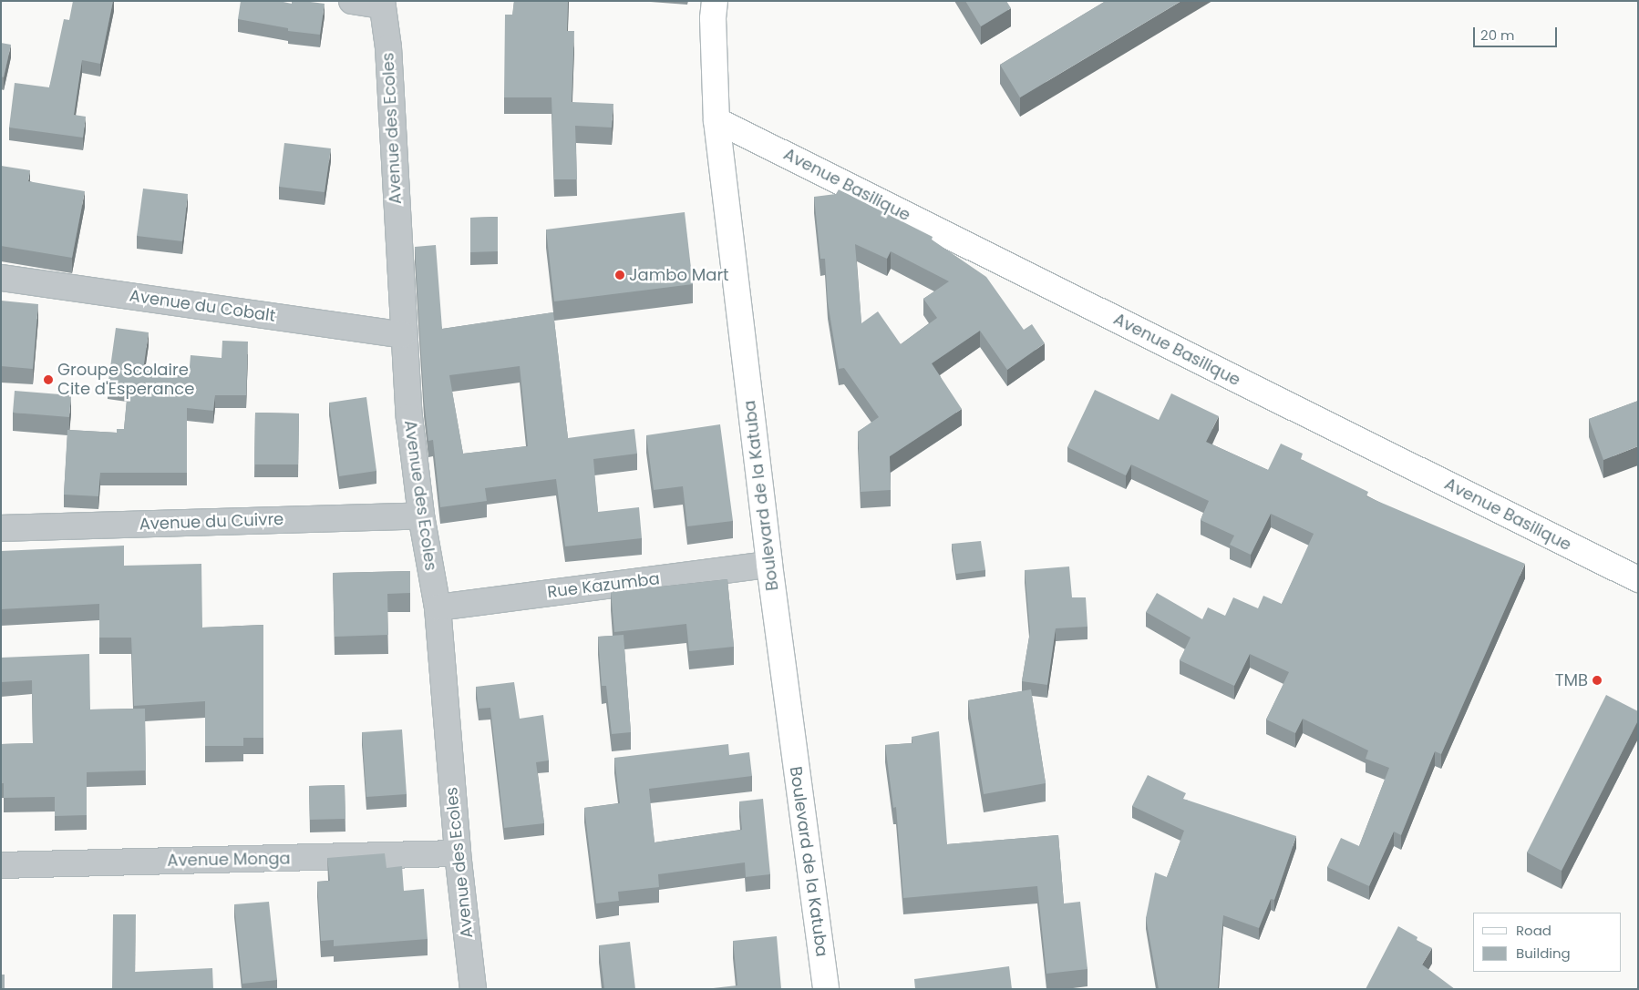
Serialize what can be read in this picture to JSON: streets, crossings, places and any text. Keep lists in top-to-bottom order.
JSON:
{
  "streets": {
    "street": [
      "Avenue des Ecoles",
      "Avenue Basilique",
      "Avenue du Cobalt",
      "Boulevard de la Katuba",
      "Avenue du Cuivre",
      "Rue Kazumba",
      "Avenue Monga"
    ]
  },
  "crossings": [
    ["Avenue des Ecoles", "Avenue du Cobalt"],
    ["Avenue des Ecoles", "Avenue du Cuivre"],
    ["Avenue des Ecoles", "Rue Kazumba"],
    ["Avenue des Ecoles", "Avenue Monga"],
    ["Avenue Basilique", "Boulevard de la Katuba"],
    ["Boulevard de la Katuba", "Rue Kazumba"]
  ],
  "places": ["Jambo Mart", "Groupe Scolaire Cite d'Esperance", "TMB"],
  "legend": ["Road", "Building"],
  "scale_bar": "20 m"
}
